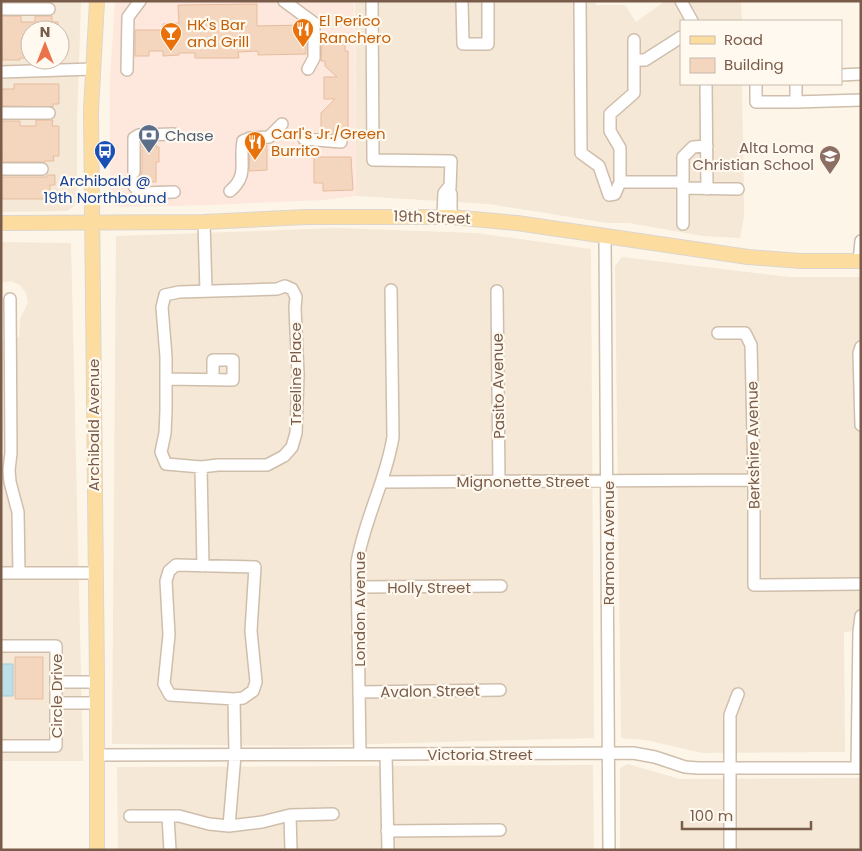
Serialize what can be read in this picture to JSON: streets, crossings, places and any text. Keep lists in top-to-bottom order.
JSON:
{
  "streets": {
    "main road": ["19th Street", "Archibald Avenue"],
    "street": [
      "Treeline Place",
      "Pasito Avenue",
      "Berkshire Avenue",
      "Mignonette Street",
      "Ramona Avenue",
      "Holly Street",
      "London Avenue",
      "Avalon Street",
      "Circle Drive",
      "Victoria Street"
    ]
  },
  "crossings": [
    ["19th Street", "Archibald Avenue"],
    ["19th Street", "Ramona Avenue"],
    ["Pasito Avenue", "Mignonette Street"],
    ["Archibald Avenue", "Victoria Street"],
    ["Berkshire Avenue", "Mignonette Street"],
    ["Mignonette Street", "Ramona Avenue"],
    ["Mignonette Street", "London Avenue"],
    ["Ramona Avenue", "Victoria Street"],
    ["Holly Street", "London Avenue"],
    ["London Avenue", "Avalon Street"],
    ["London Avenue", "Victoria Street"]
  ],
  "places": {
    "restaurant": ["El Perico Ranchero", "Carl's Jr./Green Burrito"],
    "bar": ["HK's Bar and Grill"],
    "bank": ["Chase"],
    "bus stop": ["Archibald @ 19th Northbound"],
    "school or university": ["Alta Loma Christian School"]
  },
  "legend": ["Road", "Building"],
  "scale_bar": "100 m",
  "north": "top"
}
